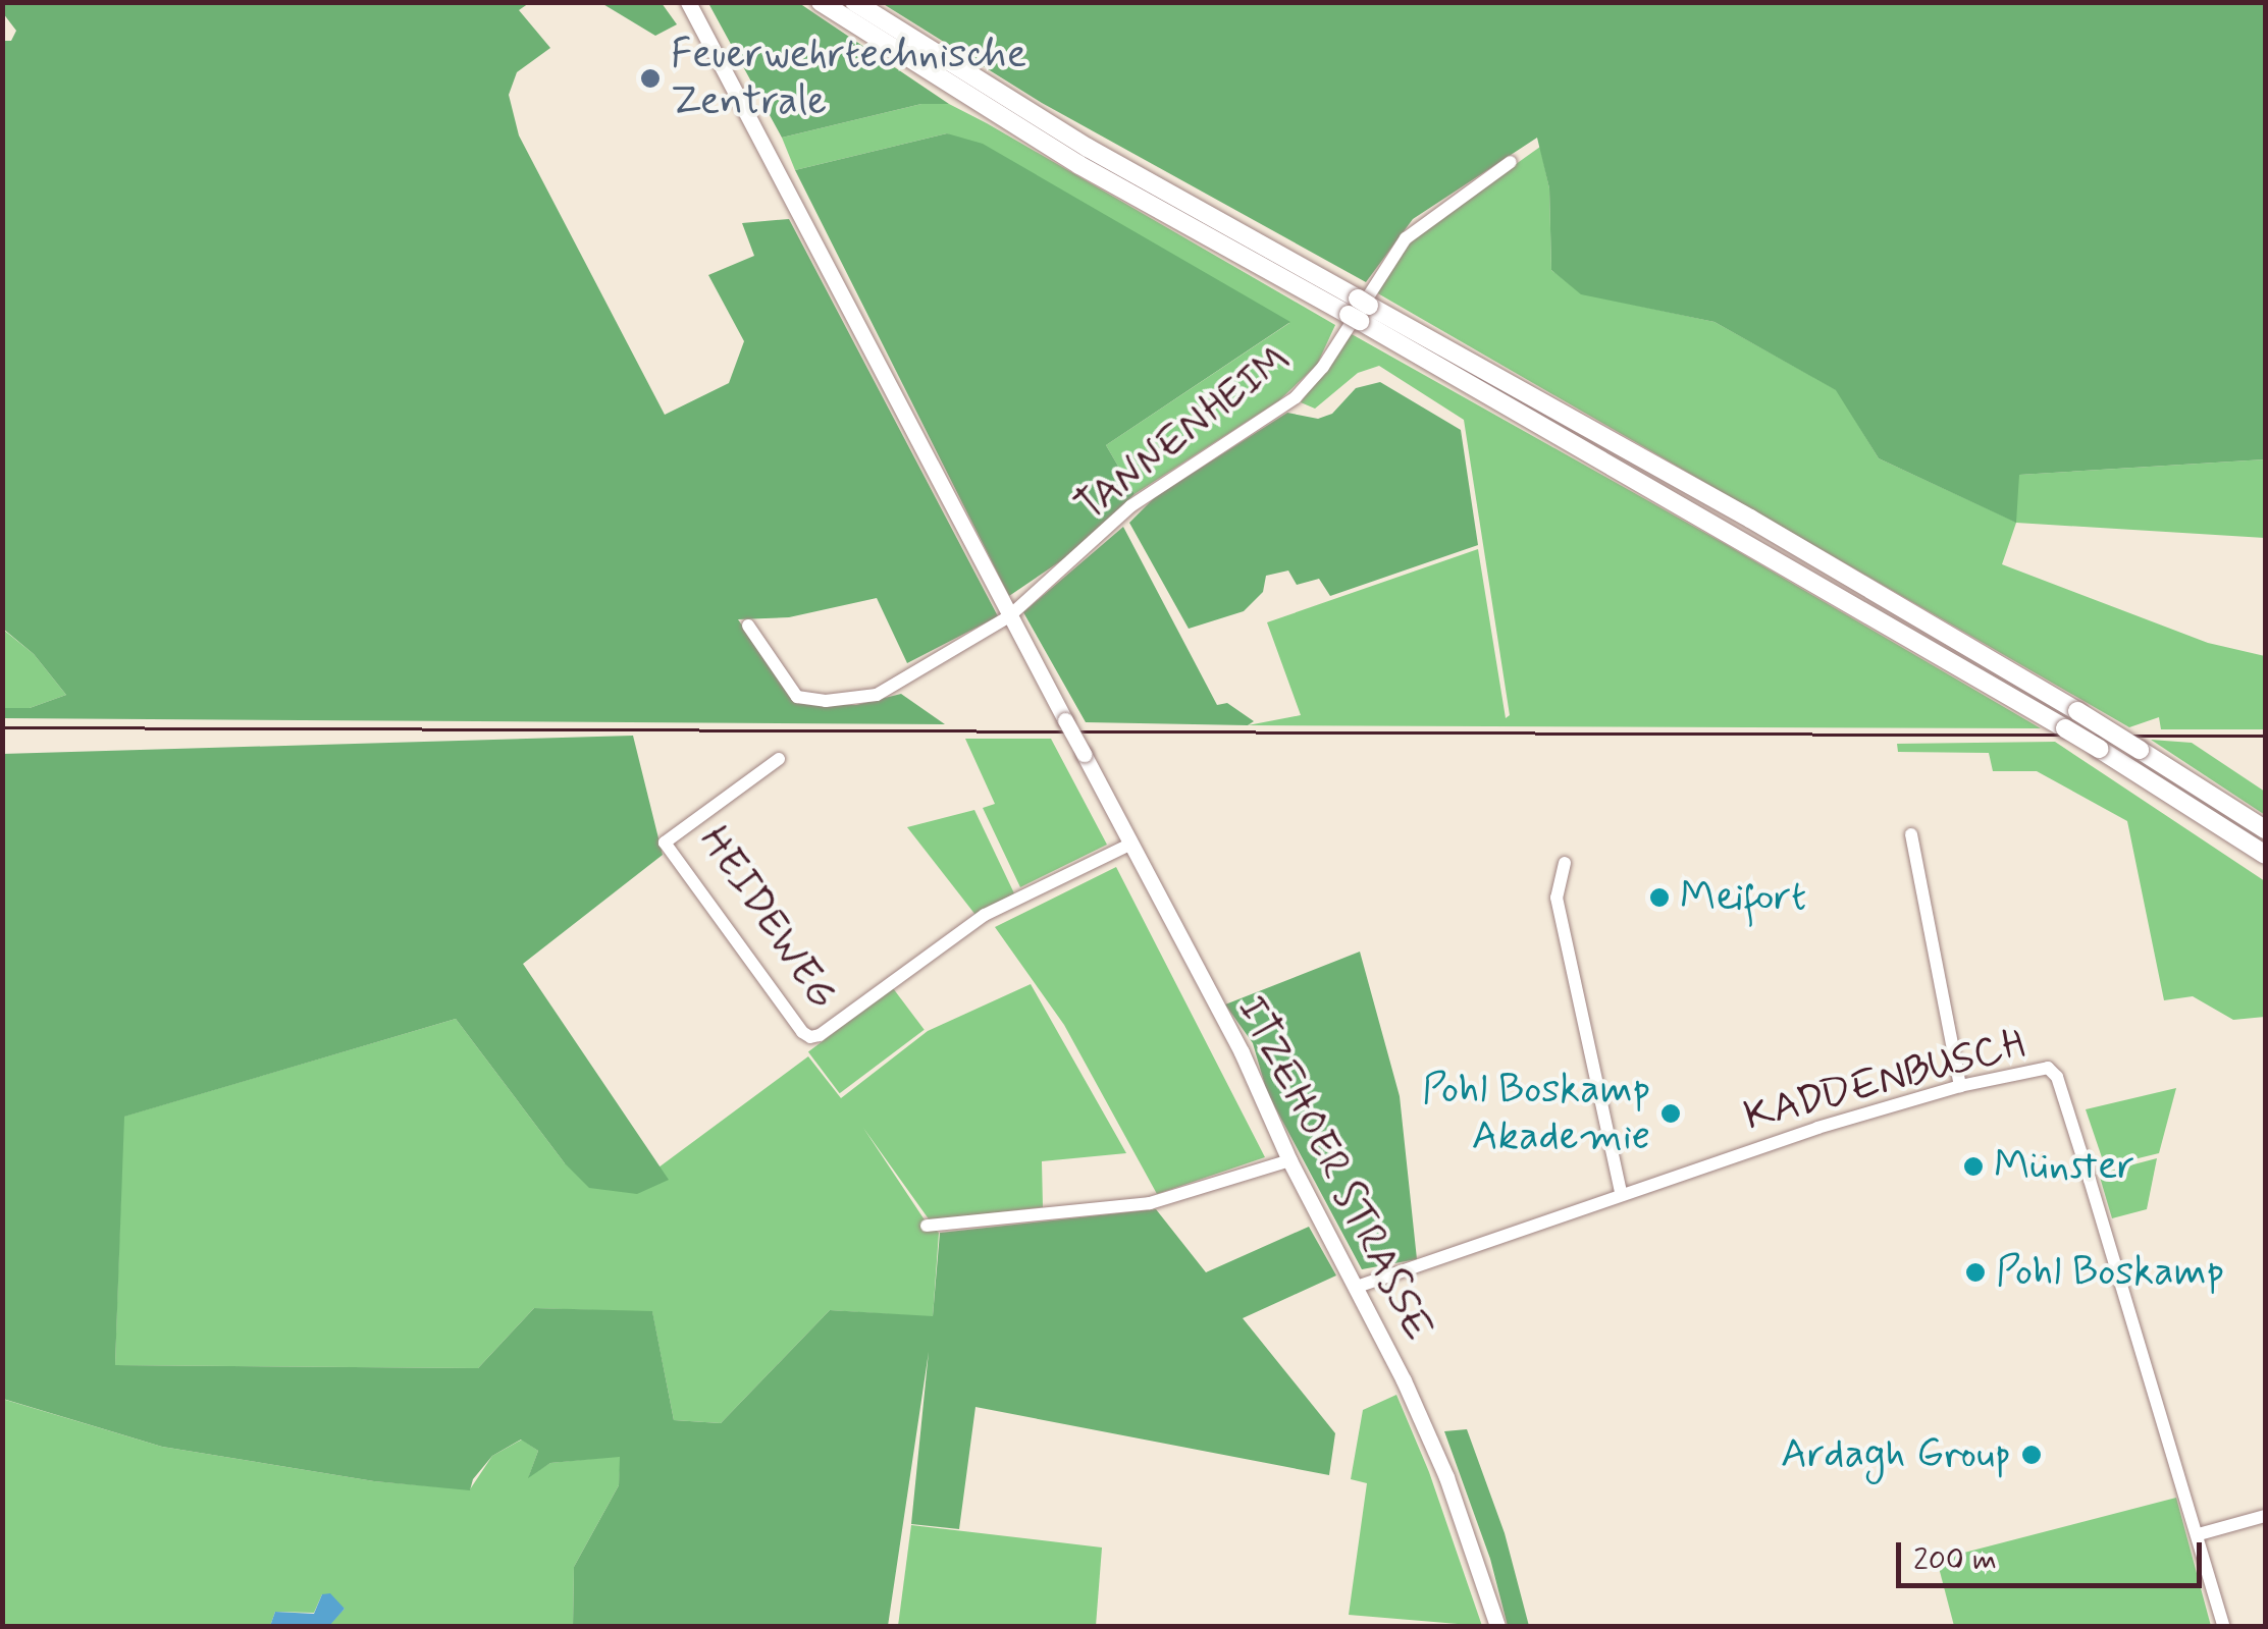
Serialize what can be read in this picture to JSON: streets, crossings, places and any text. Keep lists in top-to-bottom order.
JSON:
{
  "streets": {
    "main road": ["ITZEHOER STRASSE"],
    "street": ["TANNENHEIM", "HEIDEWEG", "KADDENBUSCH"]
  },
  "crossings": [
    ["TANNENHEIM", "ITZEHOER STRASSE"],
    ["HEIDEWEG", "ITZEHOER STRASSE"],
    ["KADDENBUSCH", "ITZEHOER STRASSE"]
  ],
  "places": [
    "Feuerwehrtechnische Zentrale",
    "Meifort",
    "Pohl Boskamp Akademie",
    "Münster",
    "Pohl Boskamp",
    "Ardagh Group"
  ],
  "scale_bar": "200 m"
}
